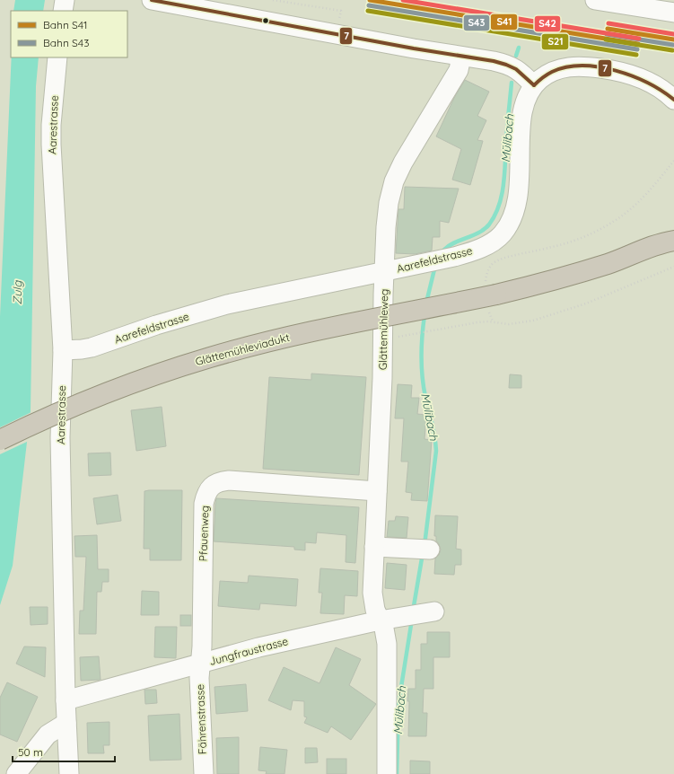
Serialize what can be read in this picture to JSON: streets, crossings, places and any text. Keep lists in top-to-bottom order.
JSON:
{
  "streets": {
    "highway": ["Glättemühleviadukt"],
    "street": [
      "Aarestrasse",
      "Aarefeldstrasse",
      "Glättemühleweg",
      "Pfauenweg",
      "Jungfraustrasse",
      "Fährenstrasse"
    ]
  },
  "crossings": [
    ["Aarestrasse", "Aarefeldstrasse"],
    ["Aarestrasse", "Jungfraustrasse"],
    ["Aarefeldstrasse", "Glättemühleweg"],
    ["Glättemühleweg", "Pfauenweg"],
    ["Glättemühleweg", "Jungfraustrasse"],
    ["Pfauenweg", "Jungfraustrasse"],
    ["Pfauenweg", "Fährenstrasse"],
    ["Jungfraustrasse", "Fährenstrasse"]
  ],
  "water": ["Mülibach", "Zulg"],
  "lines": [
    "rail line S41",
    "transit line S42",
    "transit line 7",
    "rail line S43",
    "transit line S21"
  ],
  "legend": ["Bahn S41", "Bahn S43"],
  "scale_bar": "50 m"
}
